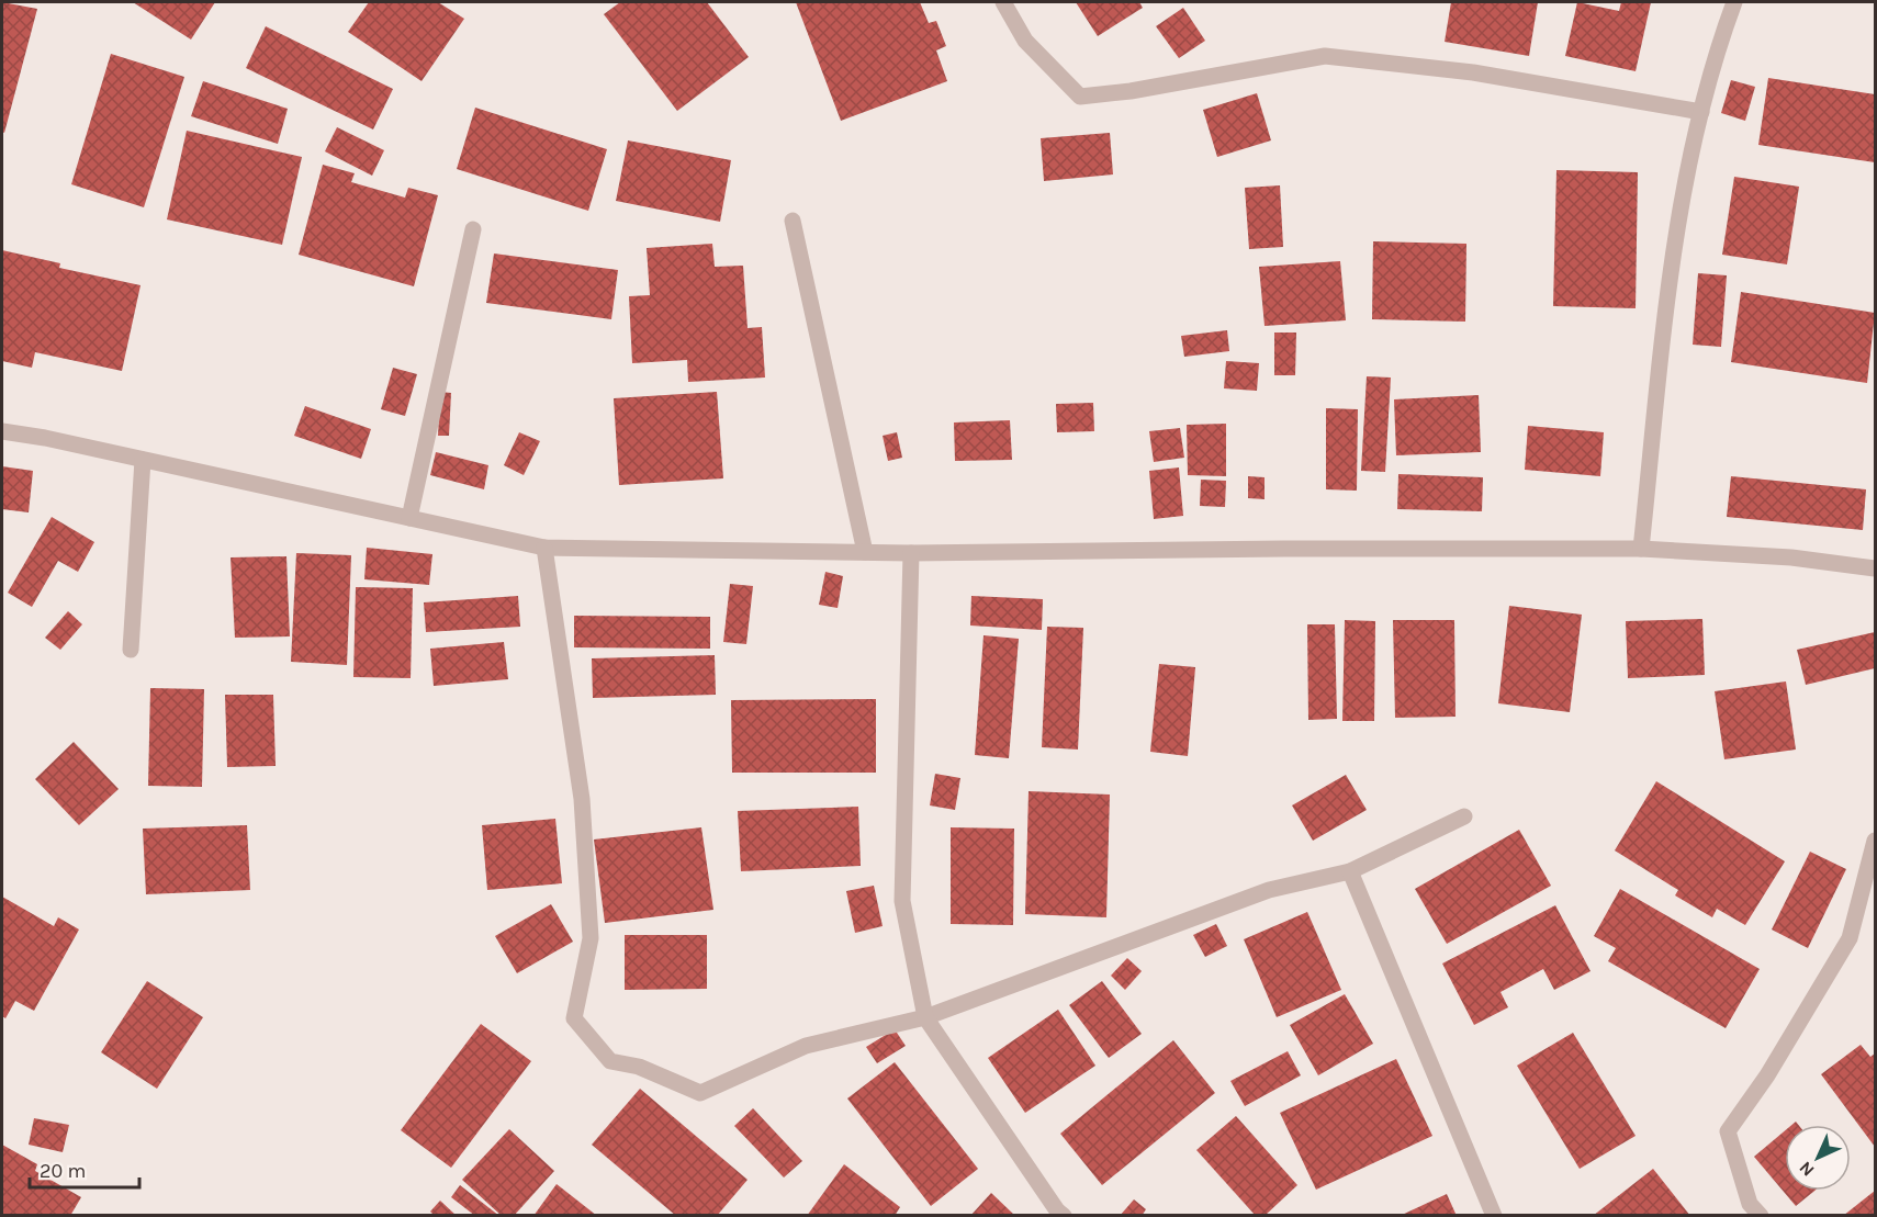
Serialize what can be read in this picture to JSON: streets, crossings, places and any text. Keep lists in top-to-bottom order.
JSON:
{
  "scale_bar": "20 m",
  "north": "bottom left"
}
